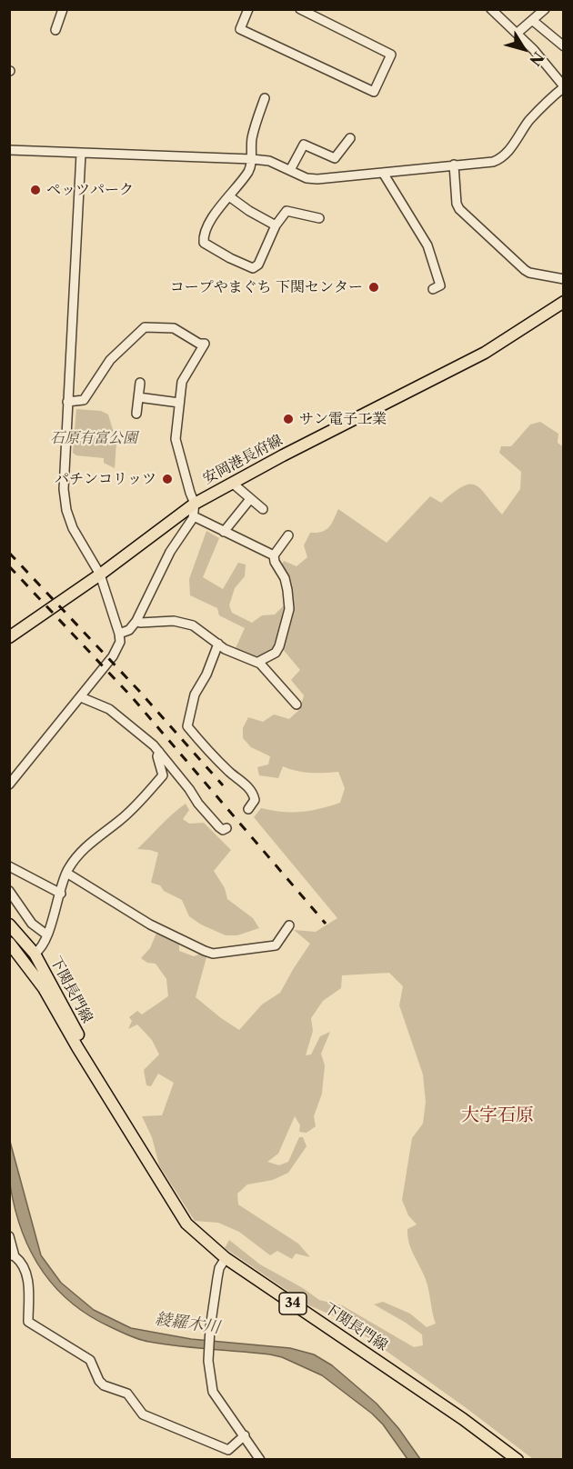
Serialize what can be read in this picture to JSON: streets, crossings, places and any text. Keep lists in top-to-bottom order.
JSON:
{
  "streets": {
    "main road": ["安岡港長府線", "下関長門線", "34"]
  },
  "districts": ["大字石原"],
  "water": ["綾羅木川"],
  "parks": ["石原有富公園"],
  "places": [
    "ペッツパーク",
    "コープやまぐち 下関センター",
    "サン電子工業",
    "パチンコリッツ"
  ],
  "north": "bottom right"
}
